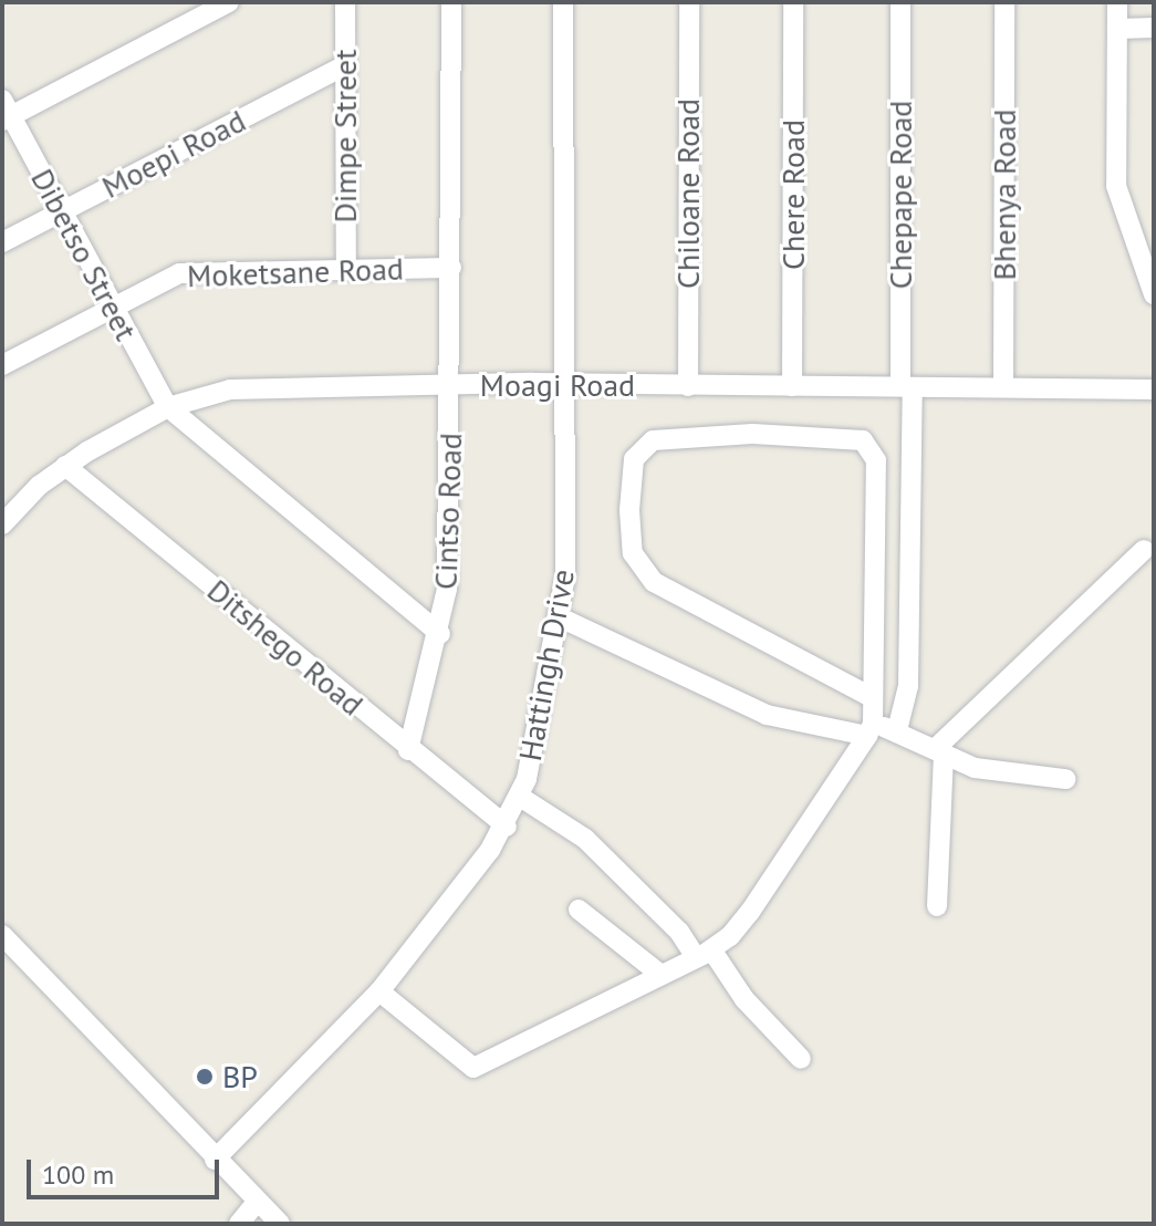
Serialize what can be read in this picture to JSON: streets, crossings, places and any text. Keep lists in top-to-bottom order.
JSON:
{
  "streets": {
    "street": [
      "Dimpe Street",
      "Moepi Road",
      "Chiloane Road",
      "Chere Road",
      "Chepape Road",
      "Bhenya Road",
      "Dibetso Street",
      "Moketsane Road",
      "Moagi Road",
      "Cintso Road",
      "Ditshego Road",
      "Hattingh Drive"
    ]
  },
  "crossings": [
    ["Dimpe Street", "Moepi Road"],
    ["Dimpe Street", "Moketsane Road"],
    ["Moepi Road", "Dibetso Street"],
    ["Chiloane Road", "Moagi Road"],
    ["Chere Road", "Moagi Road"],
    ["Chepape Road", "Moagi Road"],
    ["Bhenya Road", "Moagi Road"],
    ["Dibetso Street", "Moketsane Road"],
    ["Dibetso Street", "Moagi Road"],
    ["Moketsane Road", "Cintso Road"],
    ["Moagi Road", "Cintso Road"],
    ["Moagi Road", "Ditshego Road"],
    ["Moagi Road", "Hattingh Drive"],
    ["Cintso Road", "Ditshego Road"],
    ["Ditshego Road", "Hattingh Drive"]
  ],
  "places": ["BP"],
  "scale_bar": "100 m"
}
